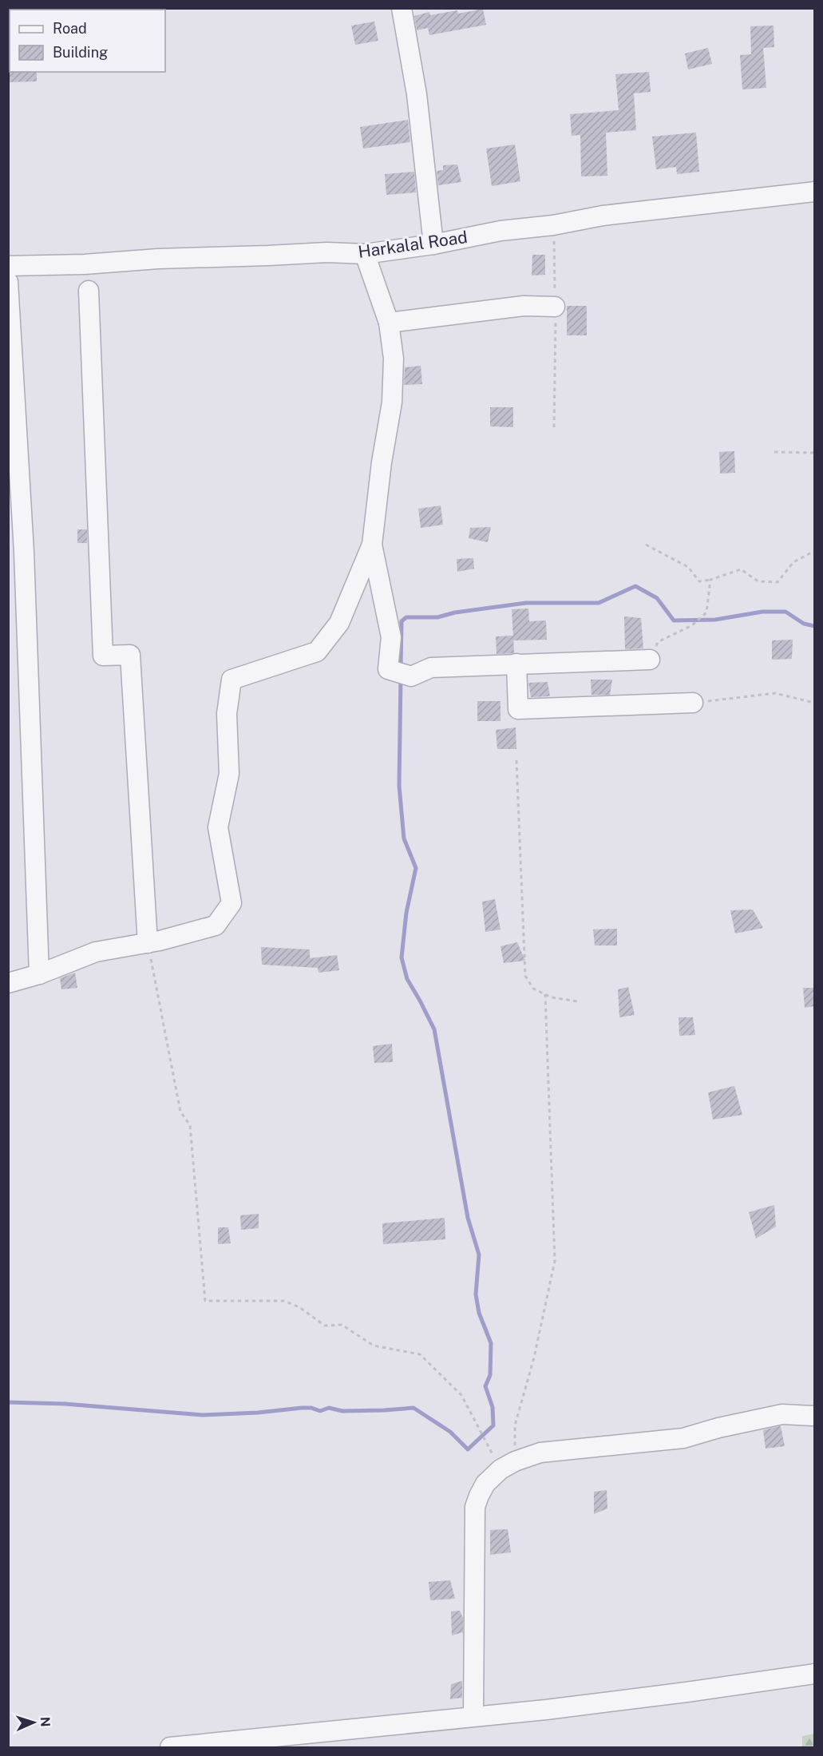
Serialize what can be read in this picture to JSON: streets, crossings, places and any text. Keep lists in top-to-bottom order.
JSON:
{
  "streets": {
    "street": ["Harkalal Road"]
  },
  "legend": ["Road", "Building"],
  "north": "right"
}
